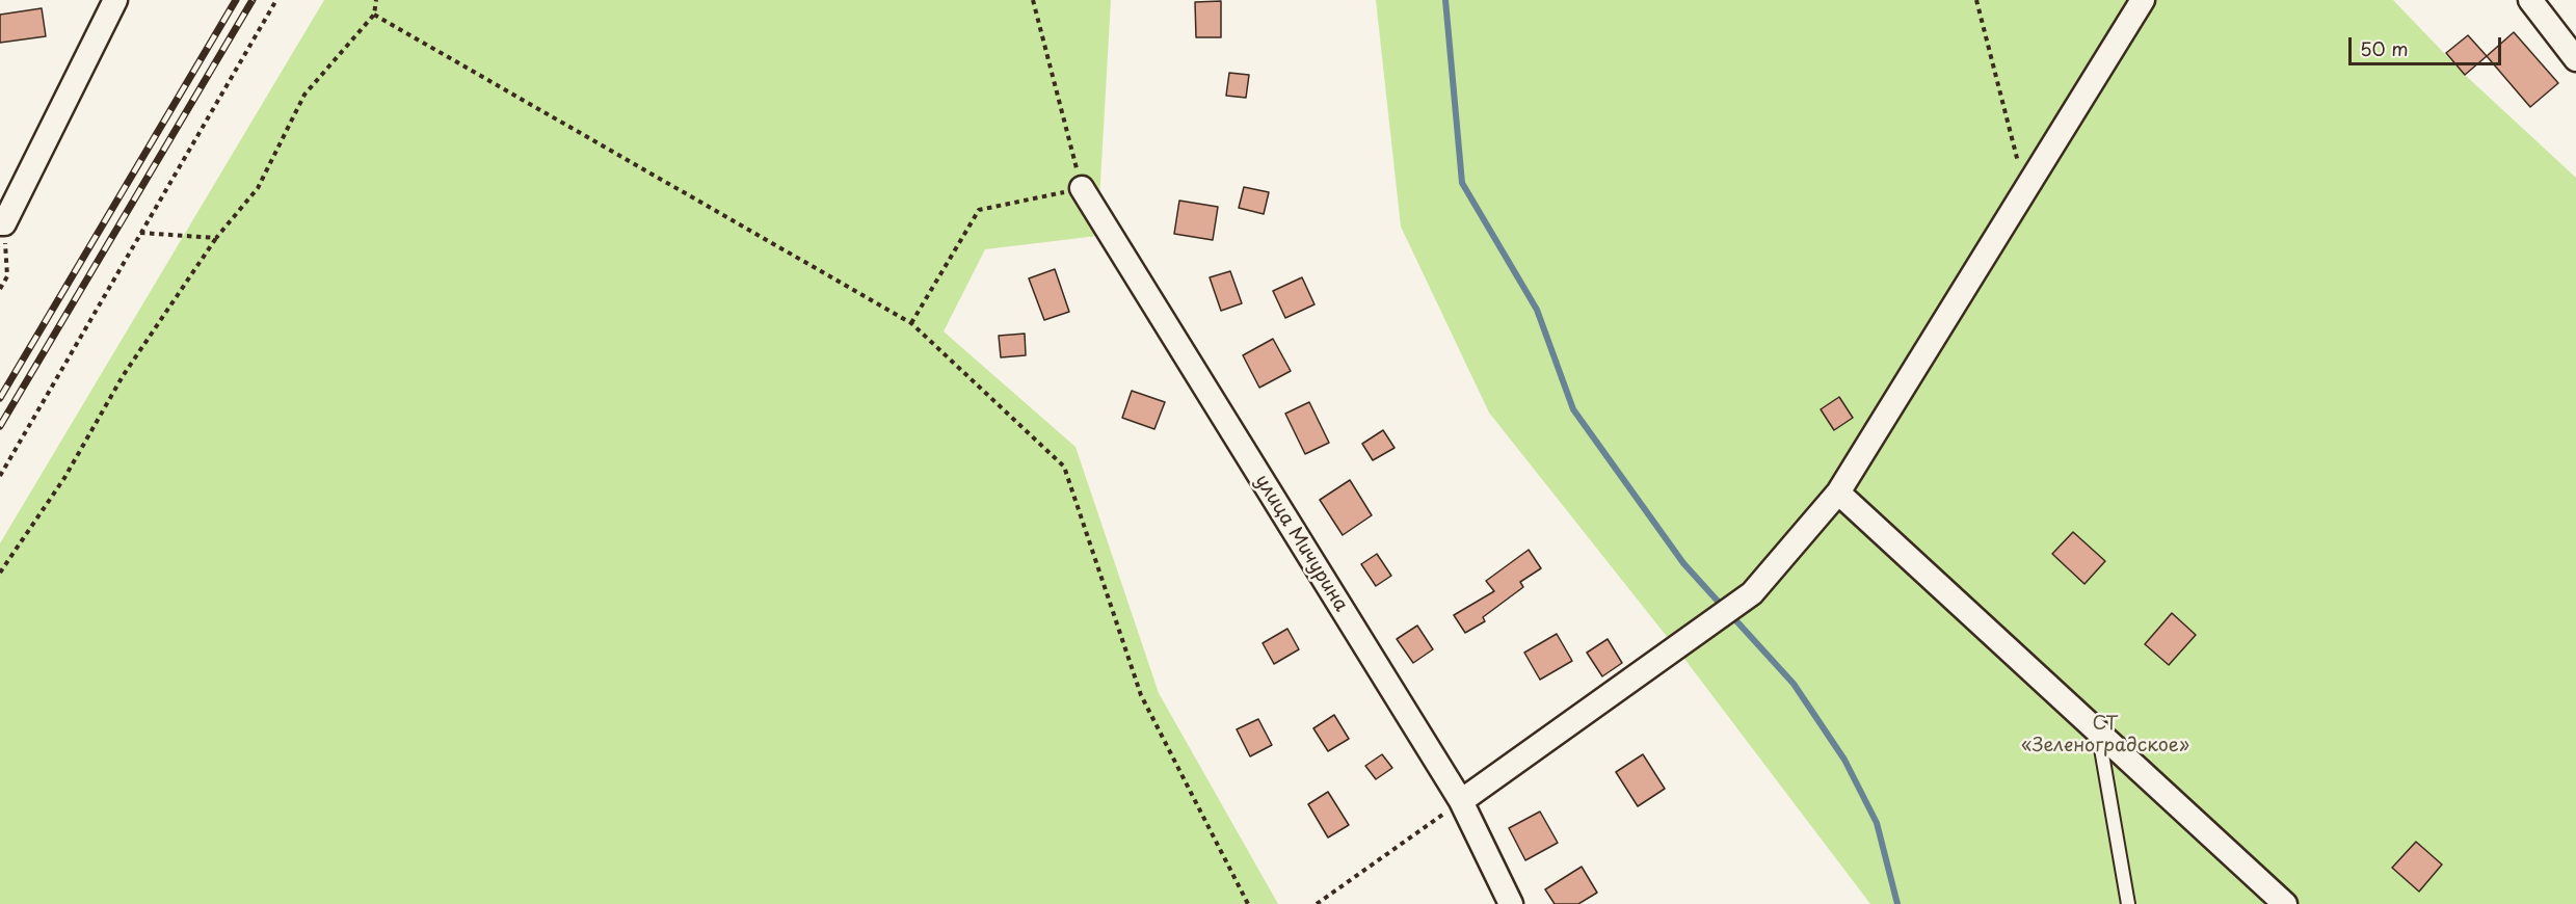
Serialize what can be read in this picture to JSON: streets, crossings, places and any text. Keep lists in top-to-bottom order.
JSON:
{
  "streets": {
    "street": ["улица Мичурина"]
  },
  "parks": ["СТ «Зеленоградское»"],
  "scale_bar": "50 m"
}
